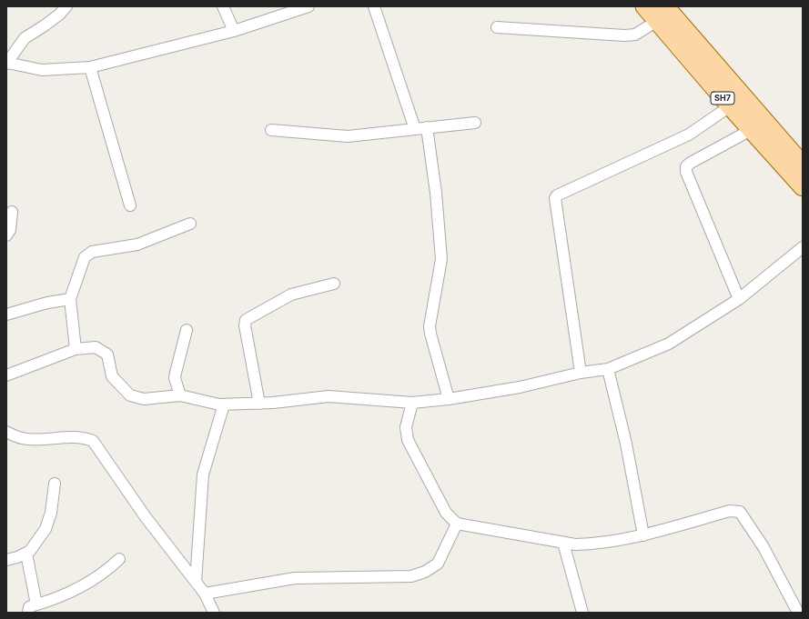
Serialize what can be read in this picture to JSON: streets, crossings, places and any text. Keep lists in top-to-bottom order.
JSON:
{
  "streets": {
    "main road": ["SH7"]
  }
}
